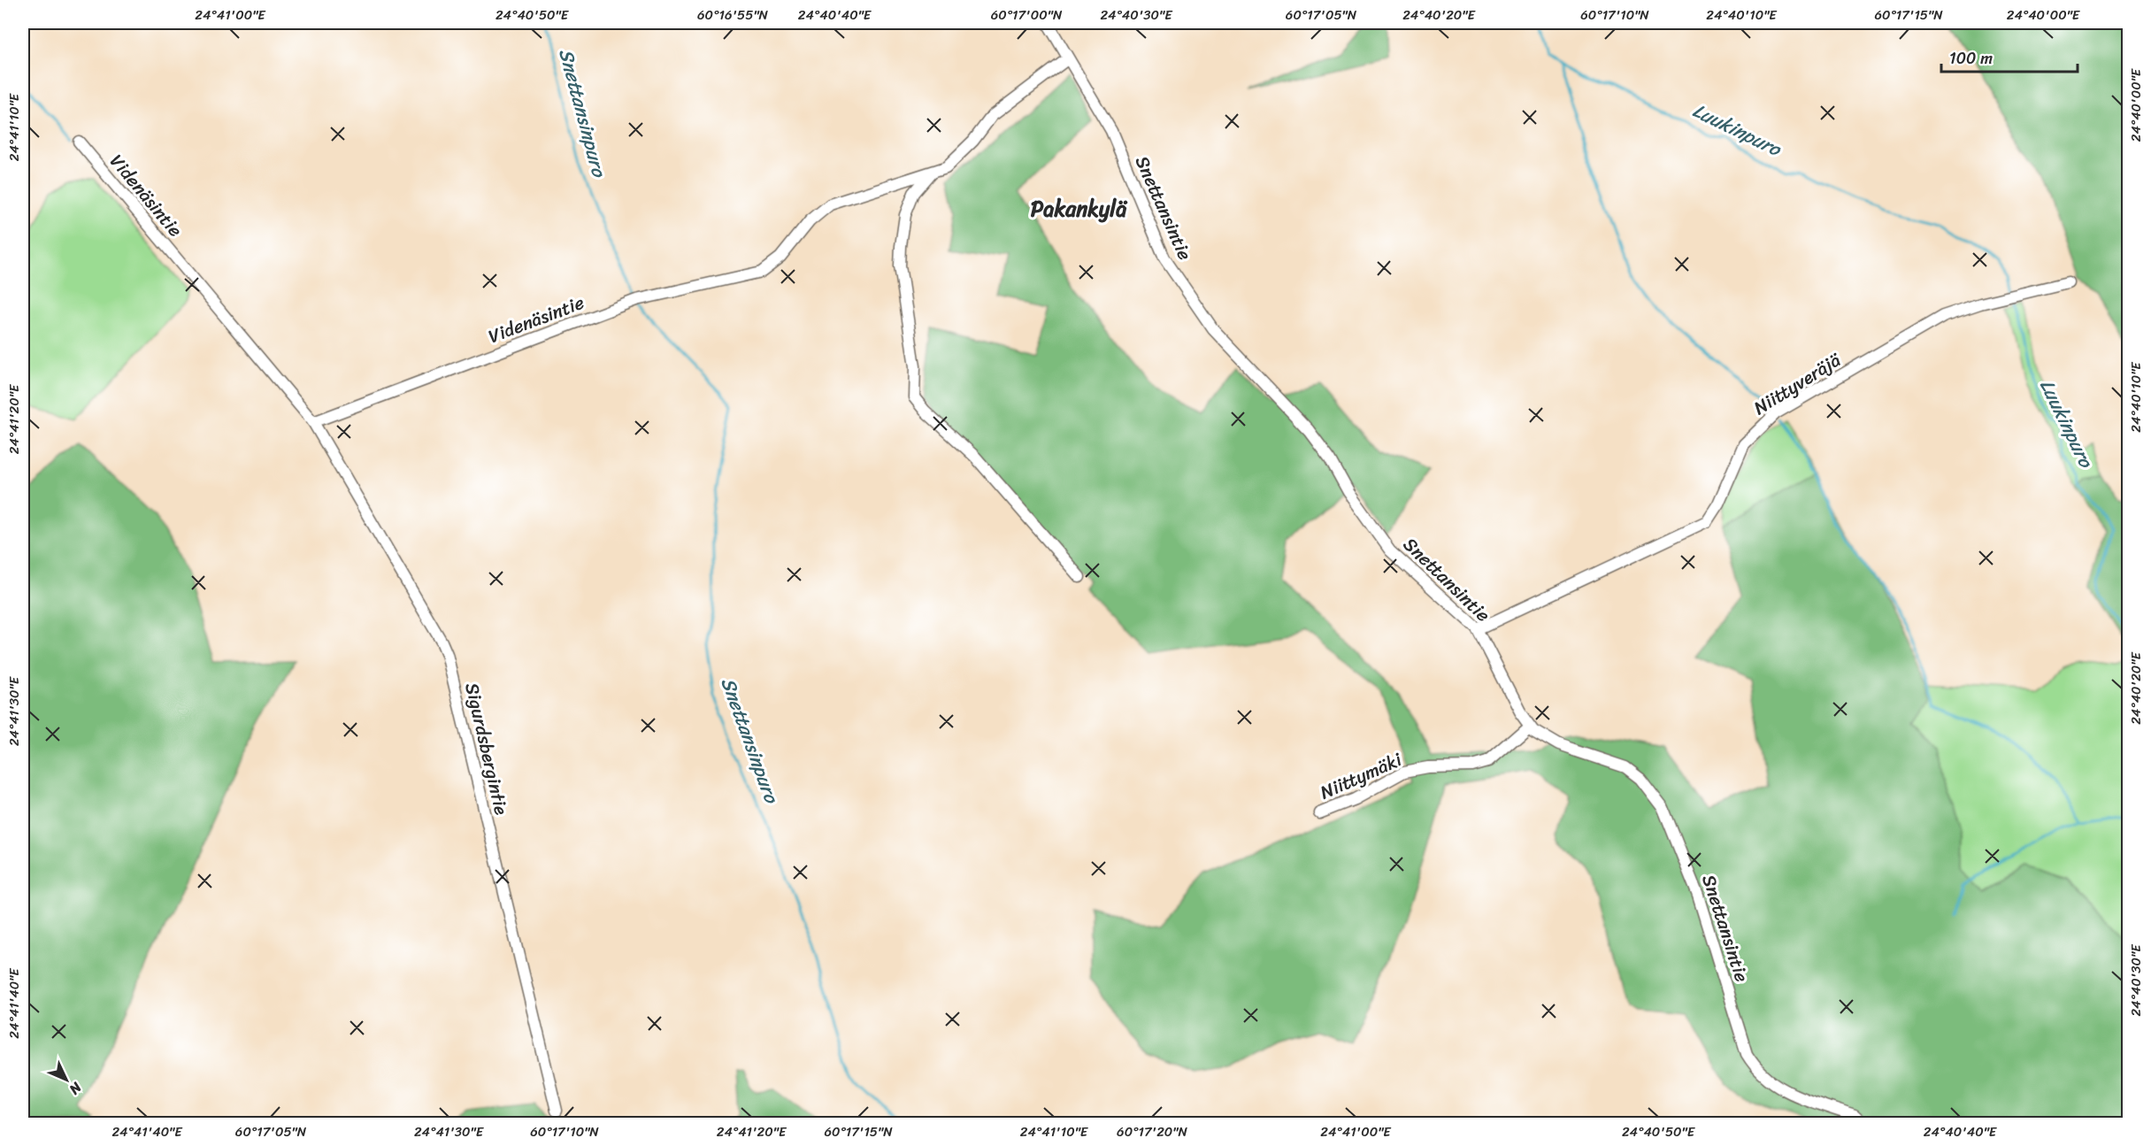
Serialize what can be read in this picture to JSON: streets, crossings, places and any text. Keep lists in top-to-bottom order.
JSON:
{
  "streets": {
    "street": [
      "Videnäsintie",
      "Snettansintie",
      "Niittyveräjä",
      "Sigurdsbergintie",
      "Niittymäki"
    ]
  },
  "crossings": [
    ["Videnäsintie", "Snettansintie"],
    ["Videnäsintie", "Sigurdsbergintie"],
    ["Snettansintie", "Niittyveräjä"],
    ["Snettansintie", "Niittymäki"]
  ],
  "districts": ["Pakankylä"],
  "water": ["Snettansinpuro", "Luukinpuro"],
  "scale_bar": "100 m",
  "north": "bottom right",
  "coordinates": [
    "24°41'00\"E",
    "24°40'50\"E",
    "60°16'55\"N",
    "24°40'40\"E",
    "60°17'00\"N",
    "24°40'30\"E",
    "60°17'05\"N",
    "24°40'20\"E",
    "60°17'10\"N",
    "24°40'10\"E",
    "60°17'15\"N",
    "24°40'00\"E",
    "24°41'10\"E",
    "24°41'20\"E",
    "24°41'30\"E",
    "24°41'40\"E",
    "60°17'20\"N"
  ]
}
